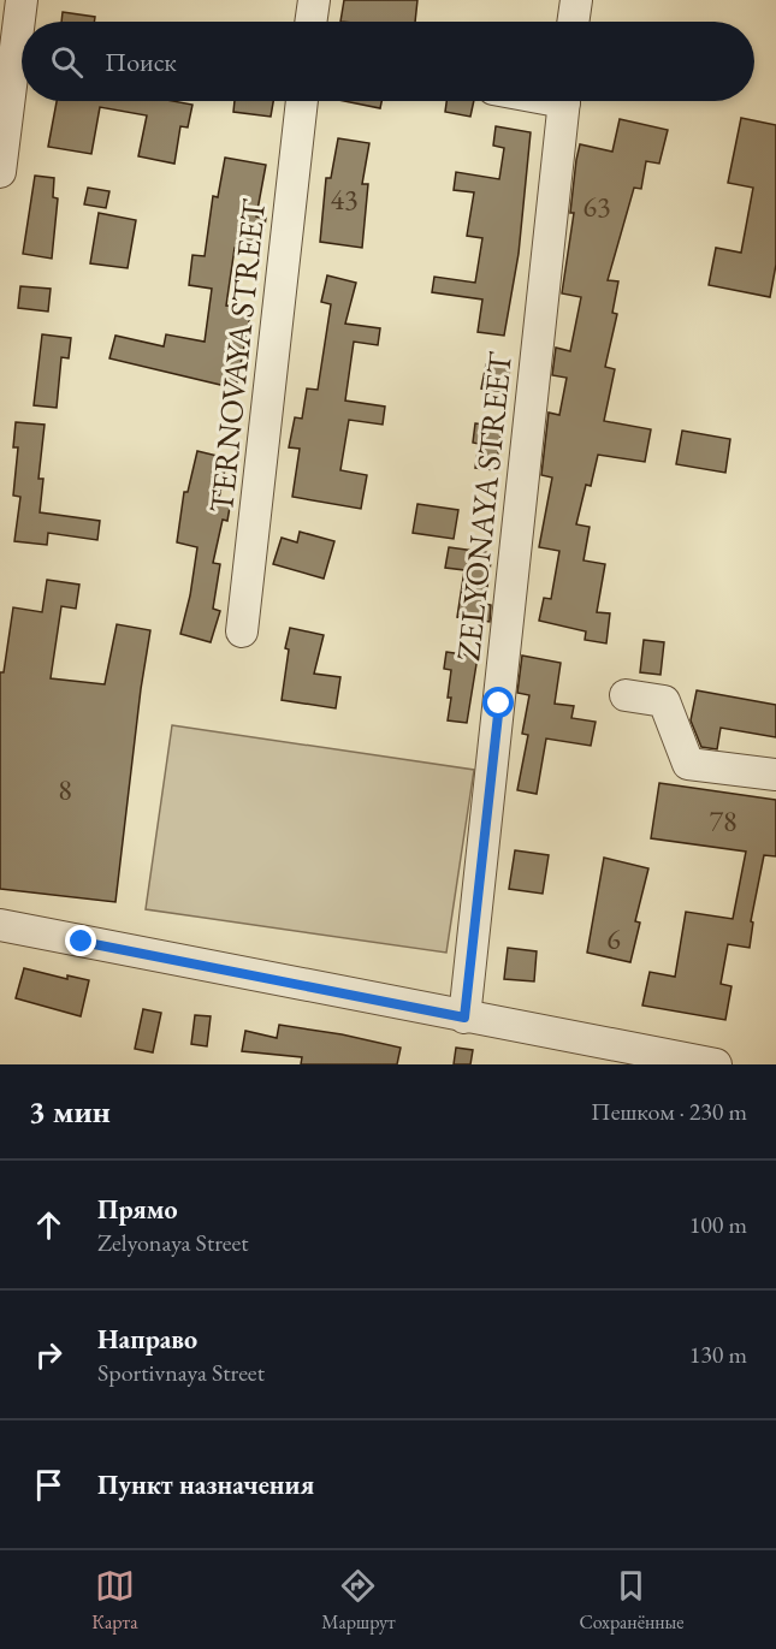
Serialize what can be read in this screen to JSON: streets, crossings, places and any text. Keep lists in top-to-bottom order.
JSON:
{
  "streets": {
    "street": ["TERNOVAYA STREET", "ZELYONAYA STREET"]
  },
  "house_numbers": [
    "43",
    "63",
    "8",
    "78",
    "6"
  ],
  "page": {
    "search": "Поиск",
    "heading": ["3 мин", "Пешком · 230 m"],
    "list": [
      ["Прямо", "Zelyonaya Street", "100 m"],
      ["Направо", "Sportivnaya Street", "130 m"],
      "Пункт назначения"
    ],
    "nav": ["Карта", "Маршрут", "Сохранённые"]
  }
}
